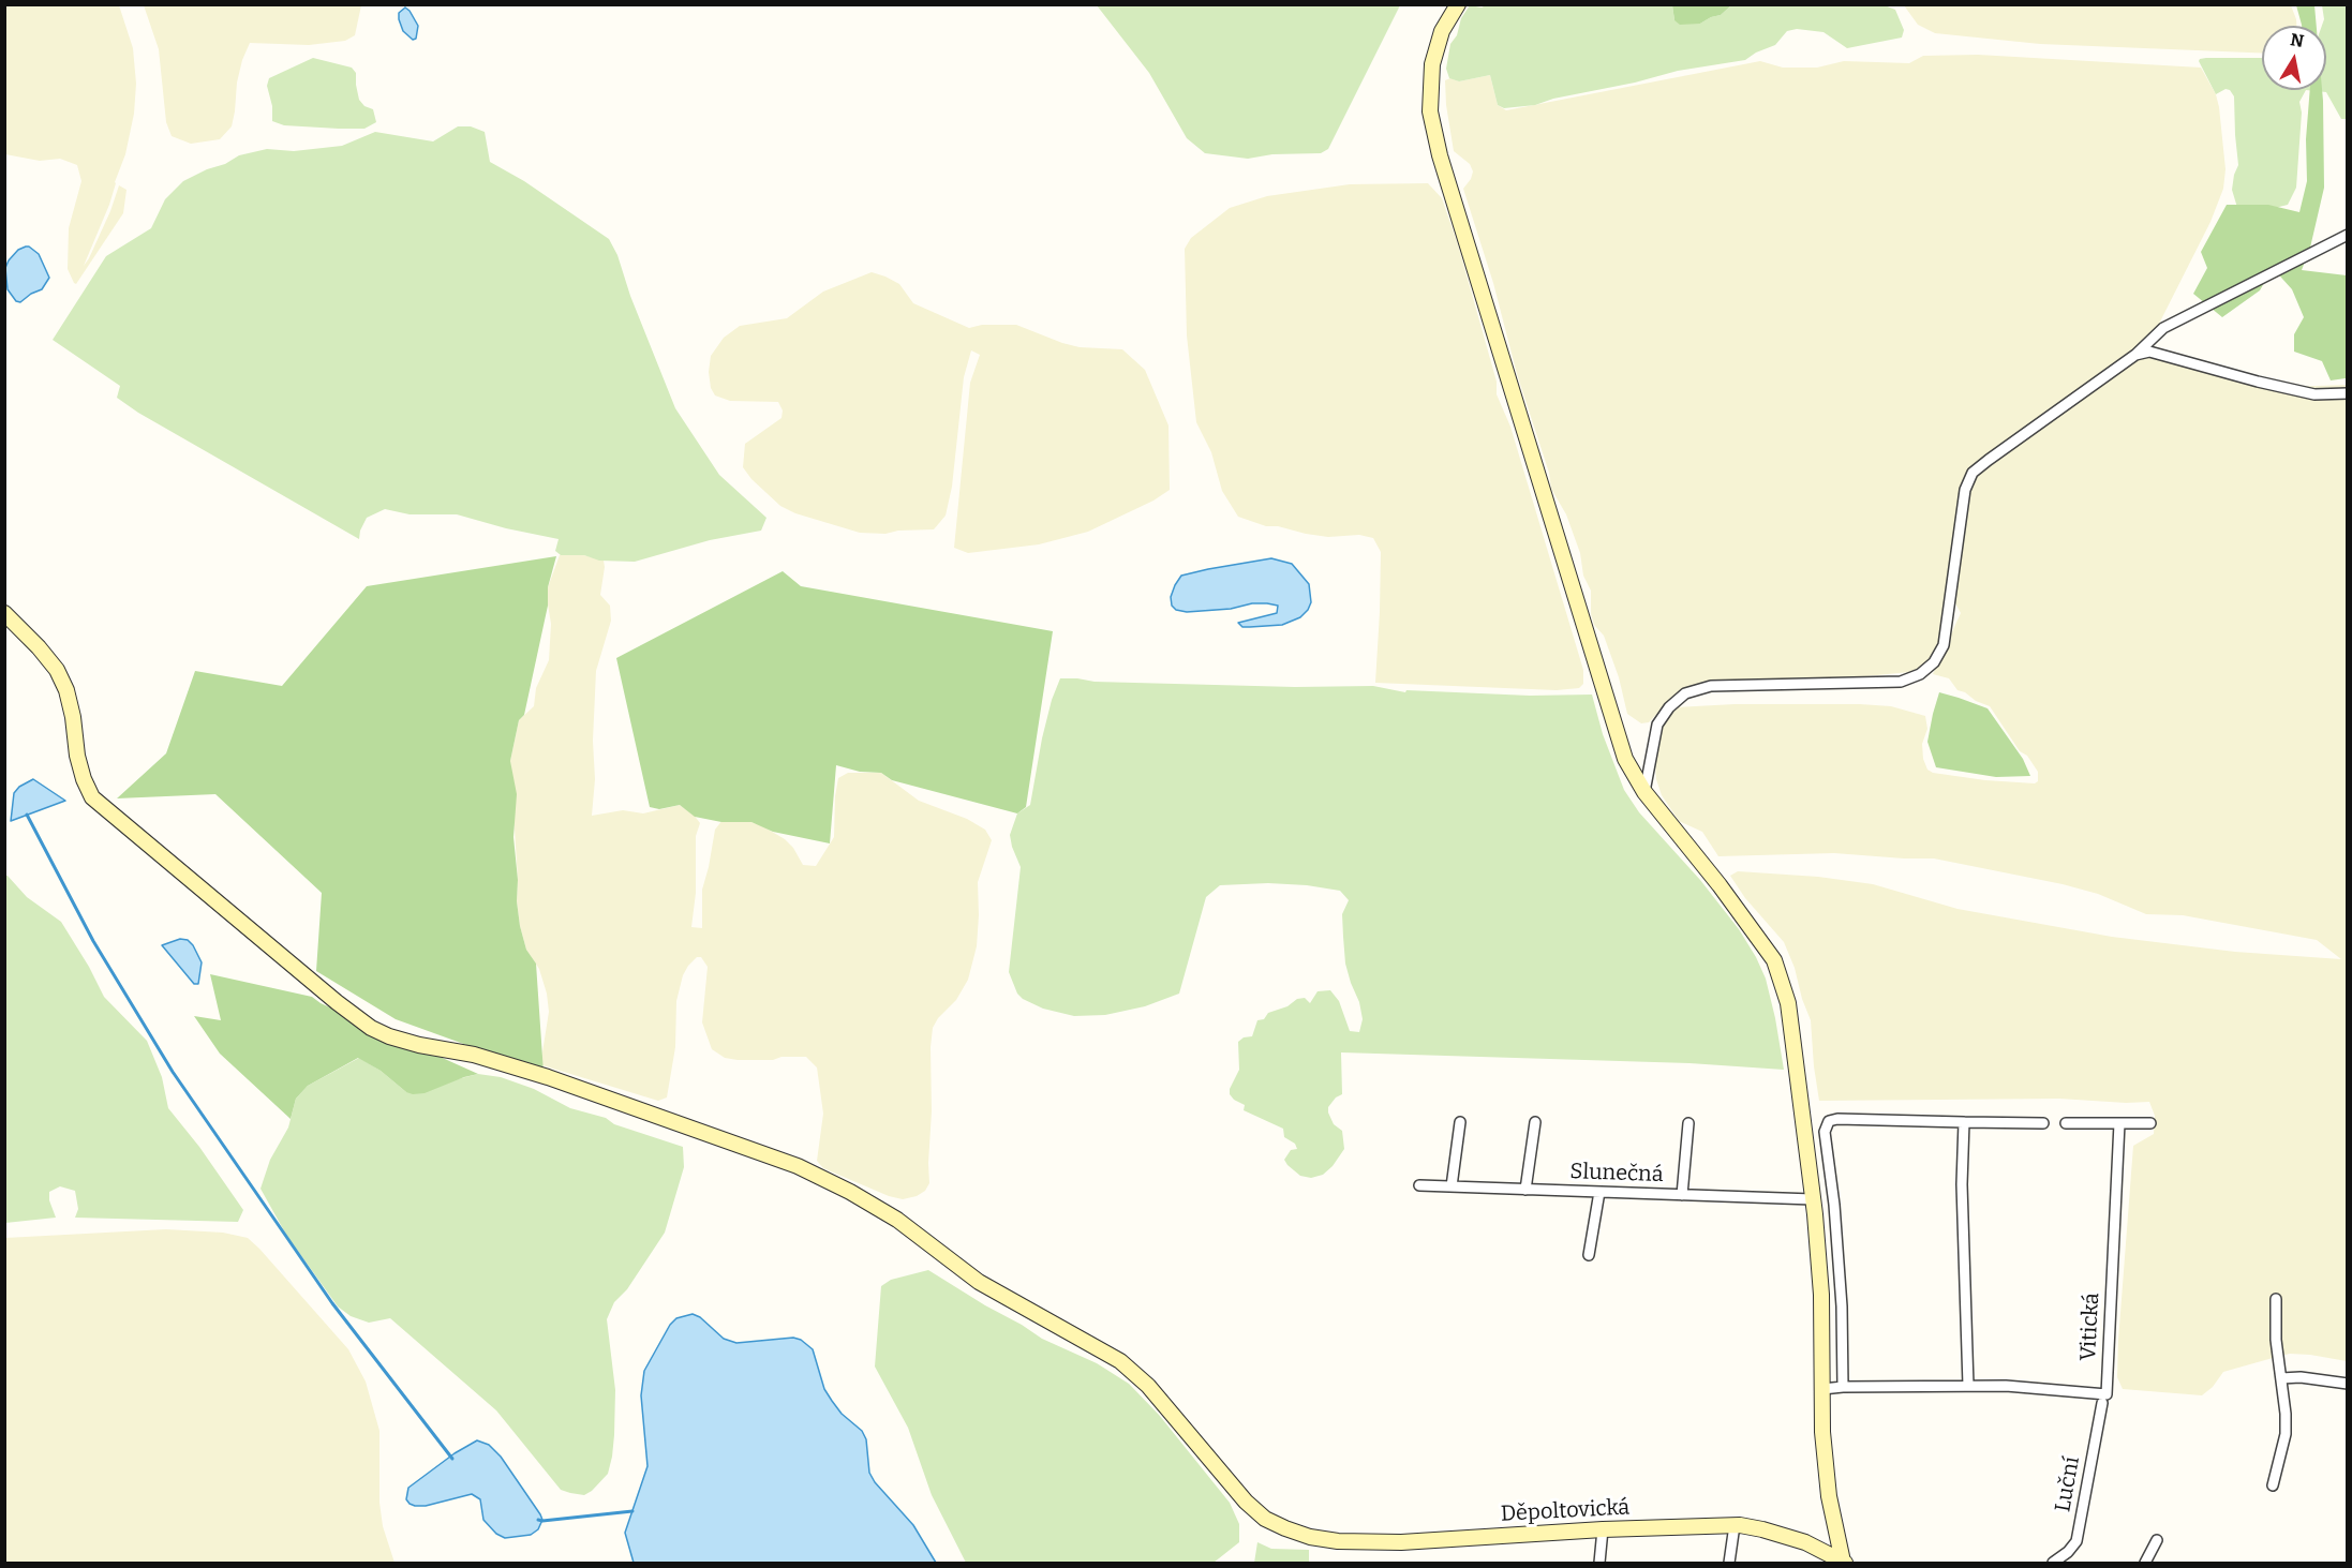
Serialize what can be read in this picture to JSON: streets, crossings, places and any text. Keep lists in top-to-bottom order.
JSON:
{
  "streets": {
    "street": [
      "Slunečná",
      "Vitická",
      "Luční",
      "Děpoltovická"
    ]
  },
  "crossings": [
    ["Slunečná", "Děpoltovická"],
    ["Vitická", "Děpoltovická"]
  ],
  "north": "top"
}
